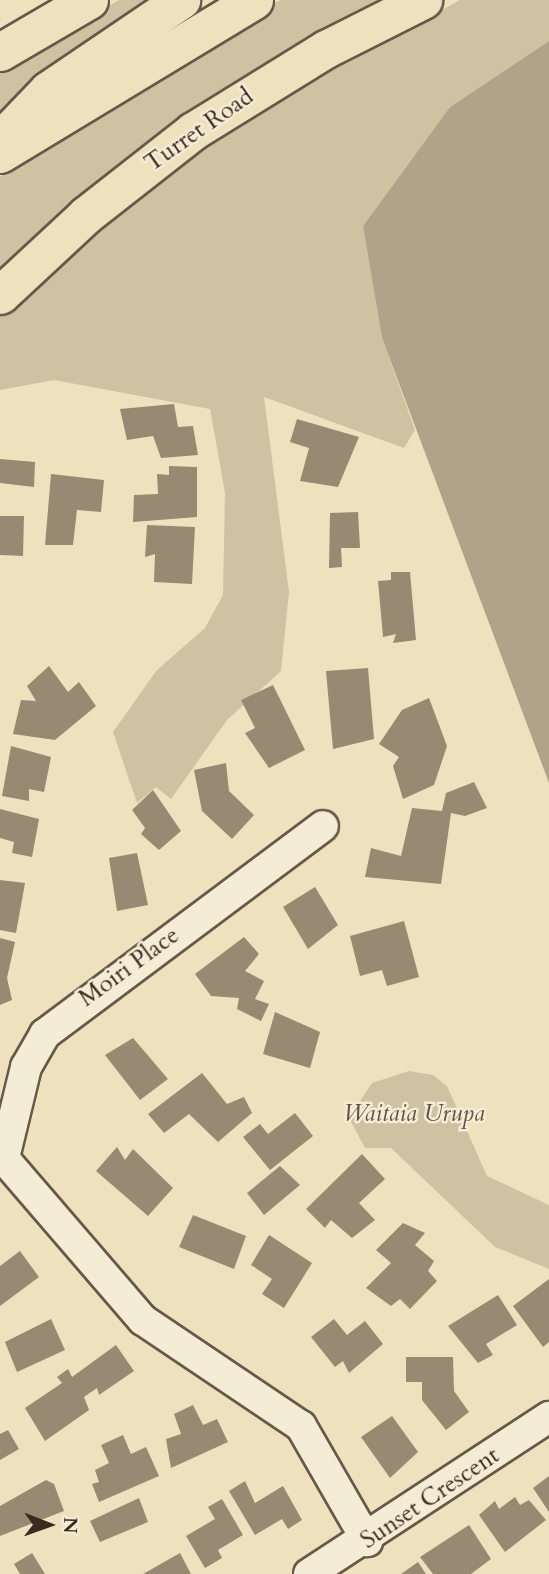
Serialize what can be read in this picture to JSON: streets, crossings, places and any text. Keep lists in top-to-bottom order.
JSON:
{
  "streets": {
    "main road": ["Turret Road"],
    "street": ["Moiri Place", "Sunset Crescent"]
  },
  "parks": ["Waitaia Urupa"],
  "north": "right"
}
